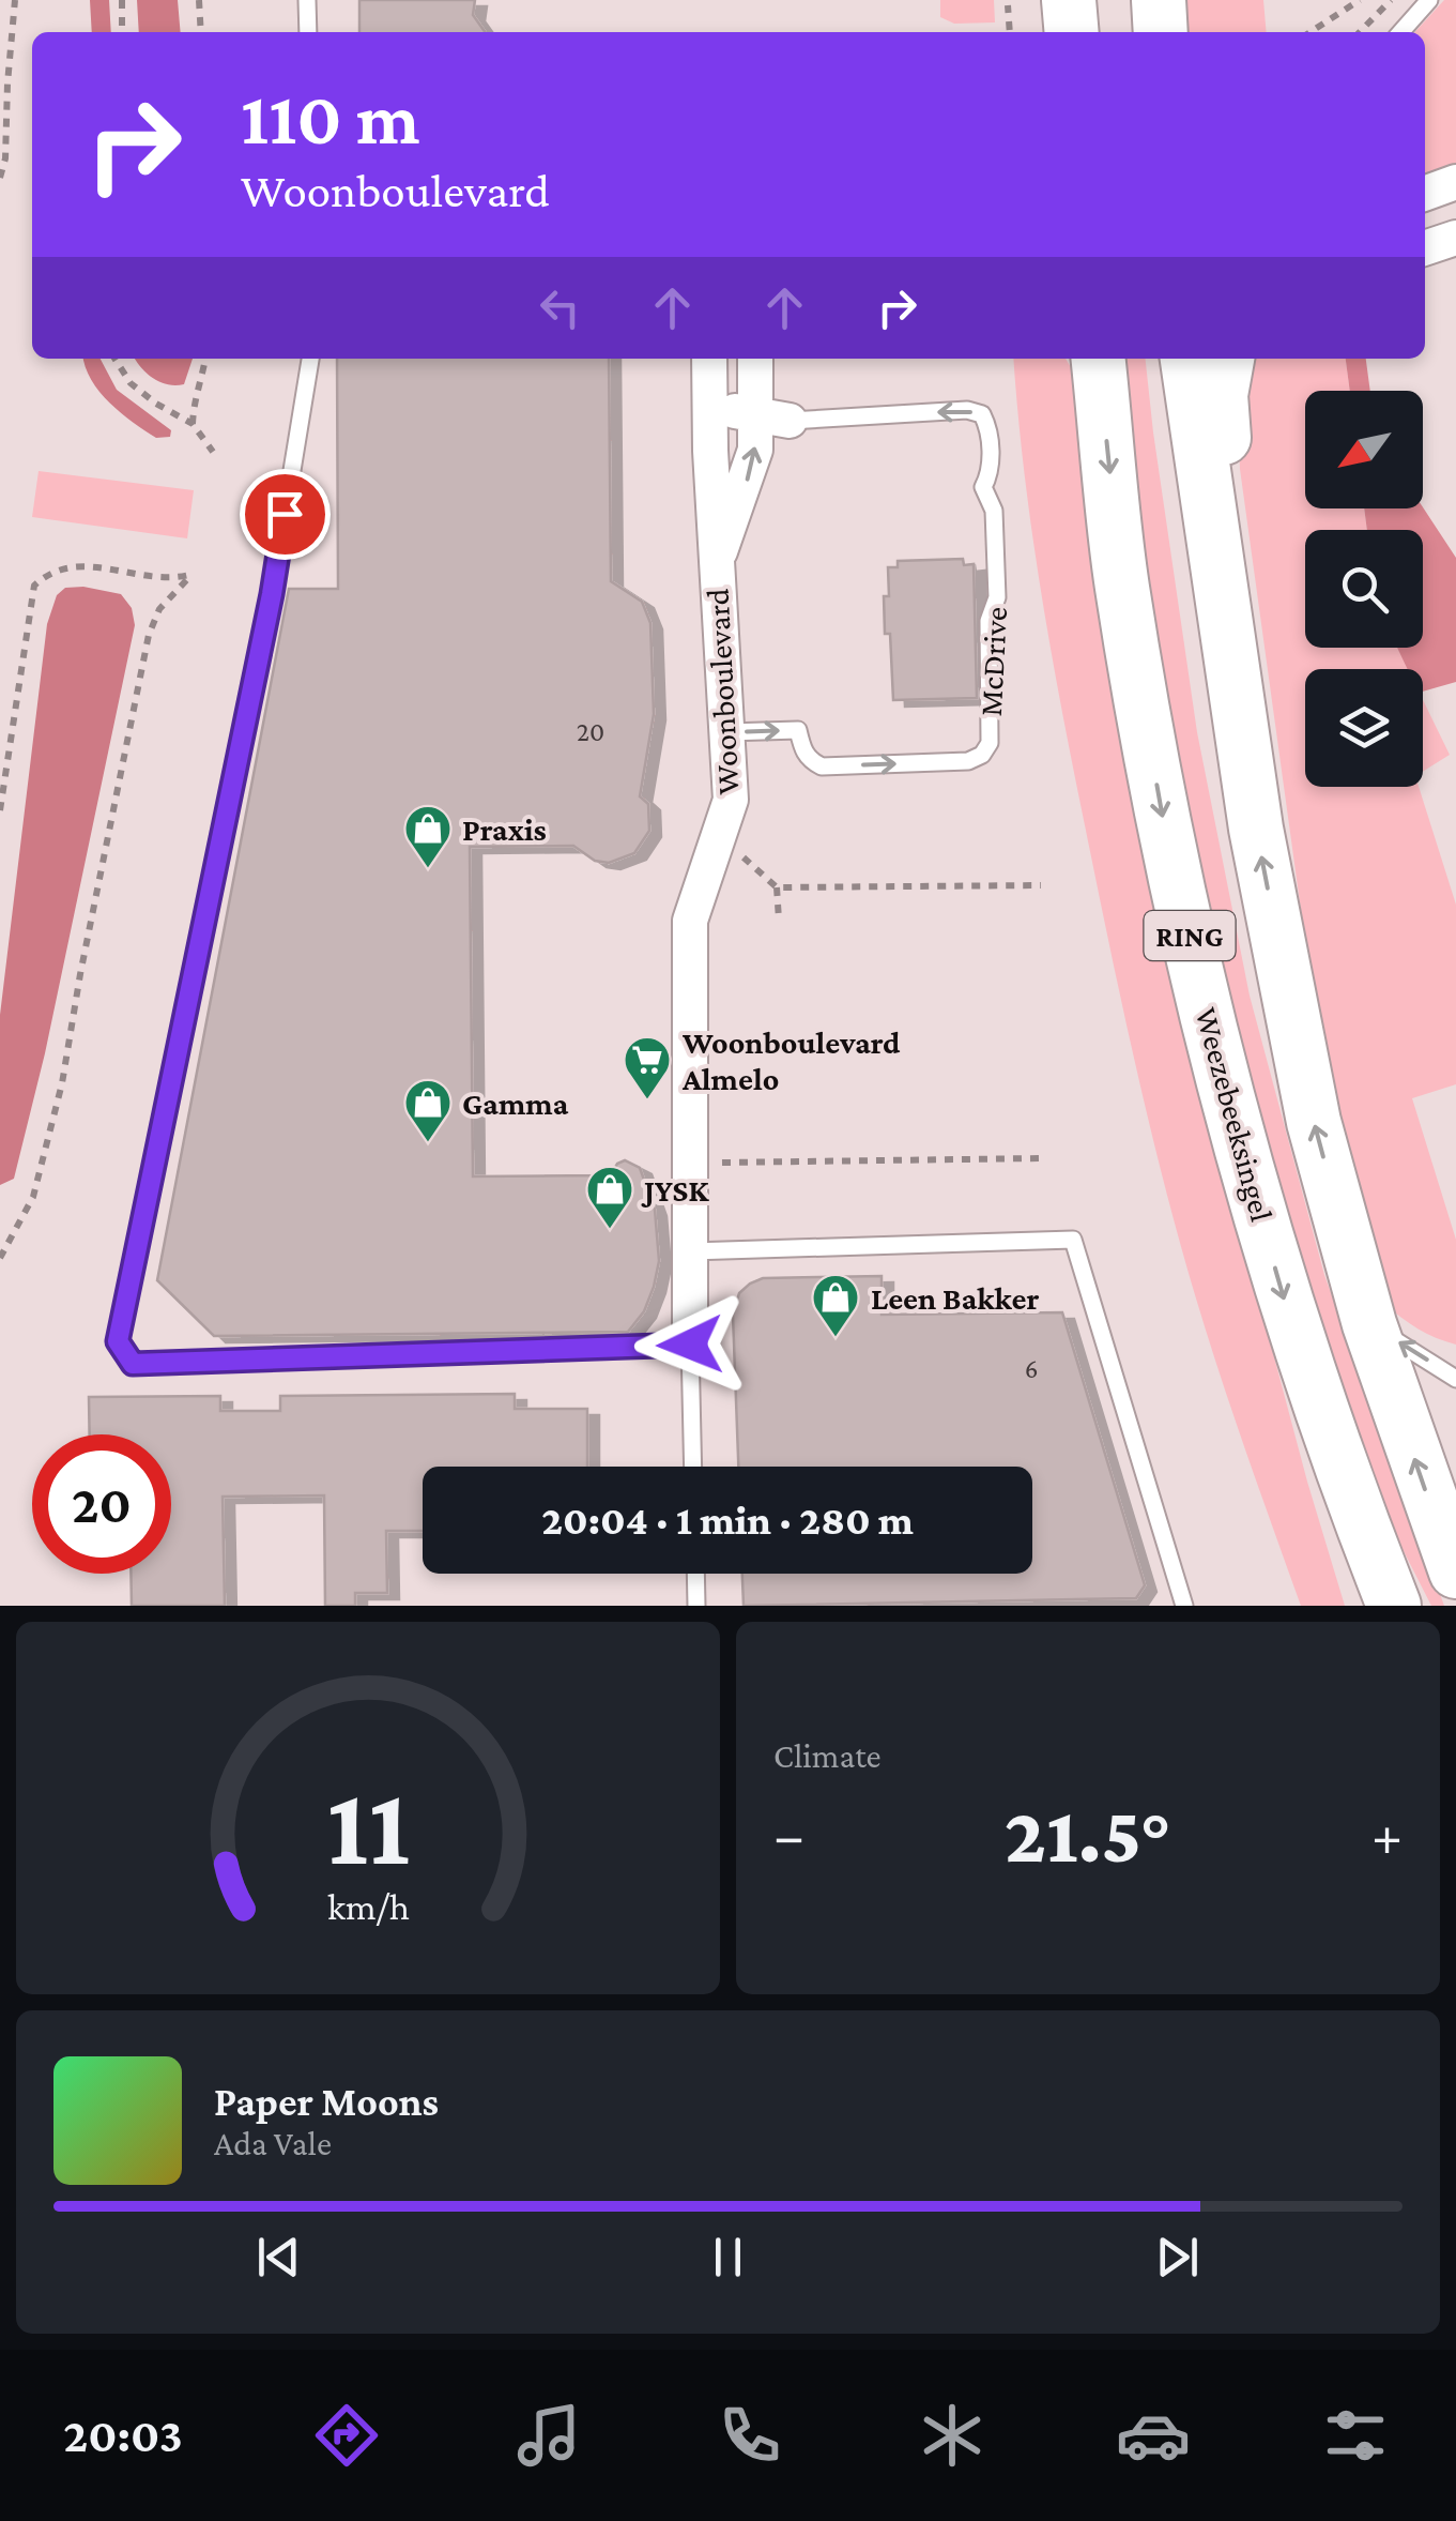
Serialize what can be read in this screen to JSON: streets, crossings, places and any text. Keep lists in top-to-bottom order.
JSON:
{
  "streets": {
    "main road": ["RING", "Weezebeeksingel"],
    "street": ["Woonboulevard"],
    "lane": ["McDrive"]
  },
  "crossings": [
    ["McDrive", "Woonboulevard"]
  ],
  "places": {
    "shop": [
      "Praxis",
      "Gamma",
      "JYSK",
      "Leen Bakker"
    ],
    "supermarket": ["Woonboulevard Almelo"]
  },
  "house_numbers": ["20", "6"],
  "north": "bottom left",
  "page": {
    "turn": ["110 m", "Woonboulevard"],
    "limit": "20",
    "trip": "20:04 · 1 min · 280 m",
    "tile": "Climate",
    "heat": ["−", "21.5°", "+"],
    "song": ["Paper Moons", "Ada Vale"],
    "tabs": "20:03",
    "gauge": ["11", "km/h"]
  }
}
